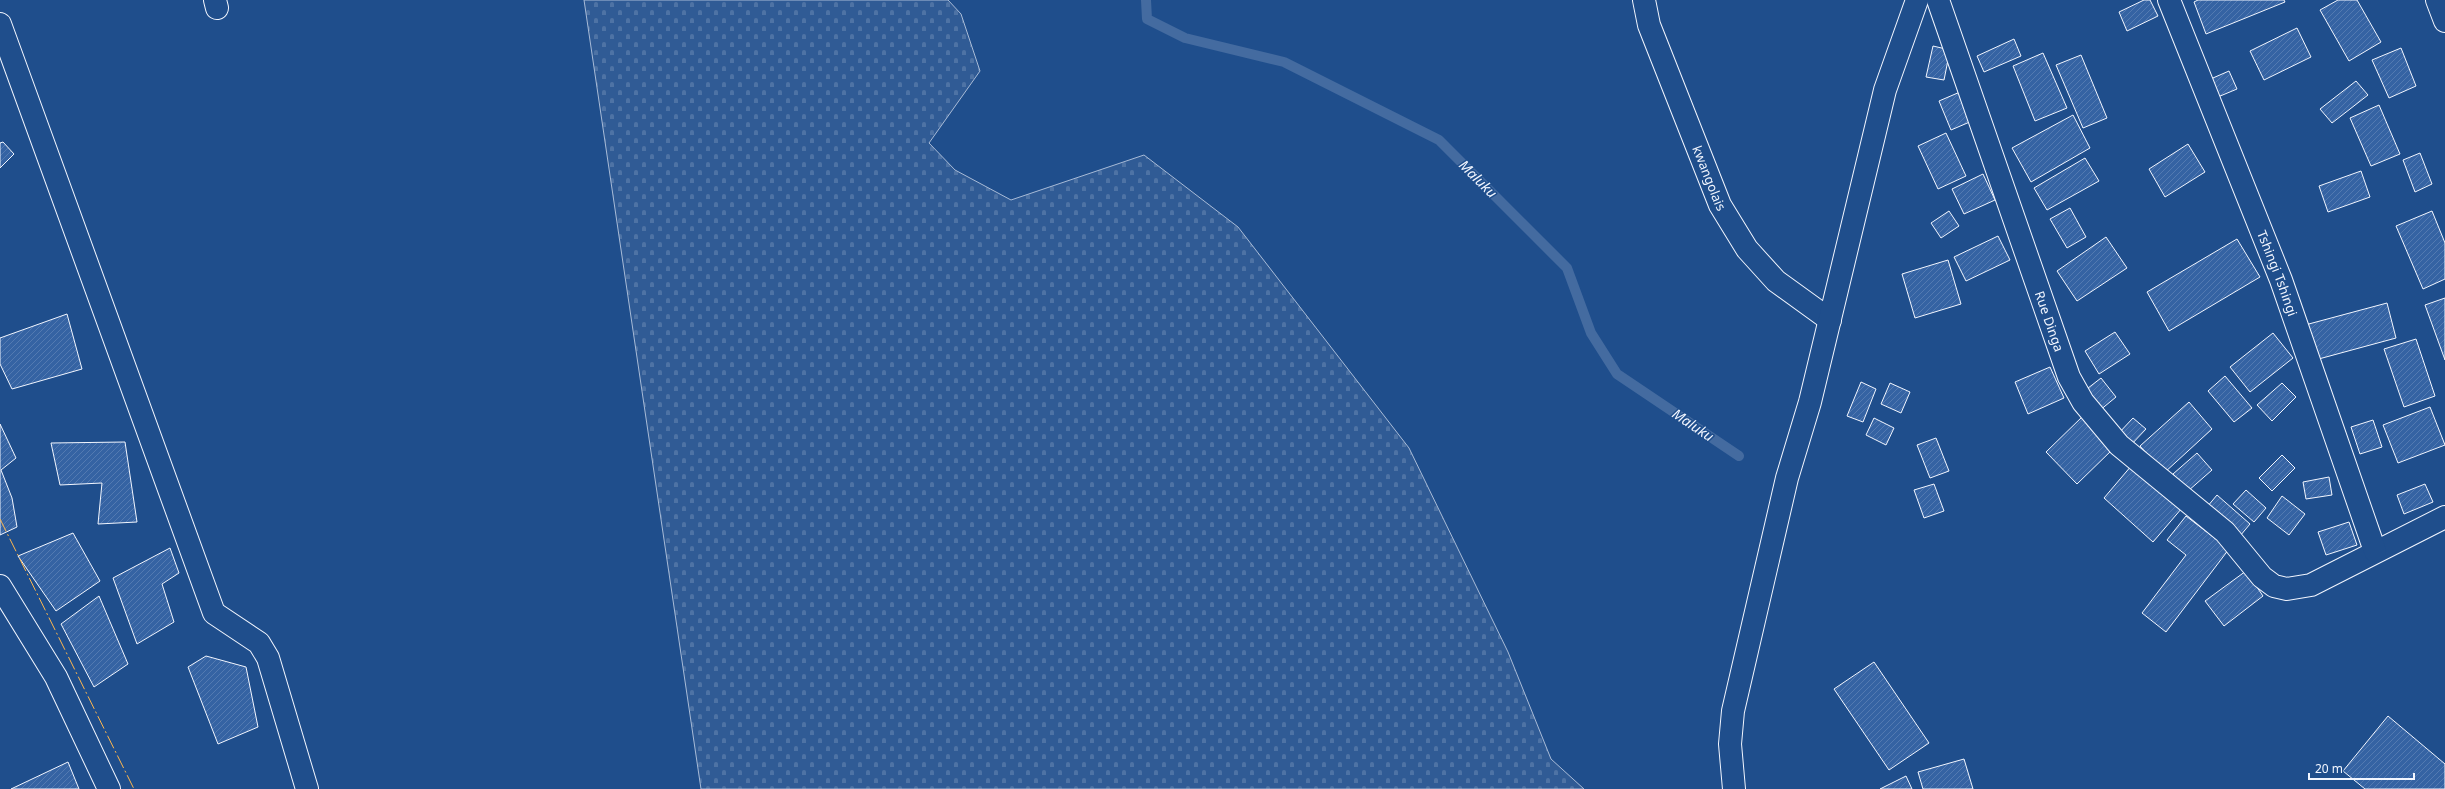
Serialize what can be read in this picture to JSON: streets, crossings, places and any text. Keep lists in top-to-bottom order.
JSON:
{
  "streets": {
    "street": ["kwangolais", "Tshingi Tshingi", "Rue Dinga"]
  },
  "crossings": [
    ["Tshingi Tshingi", "Rue Dinga"]
  ],
  "water": ["Maluku"],
  "scale_bar": "20 m"
}
